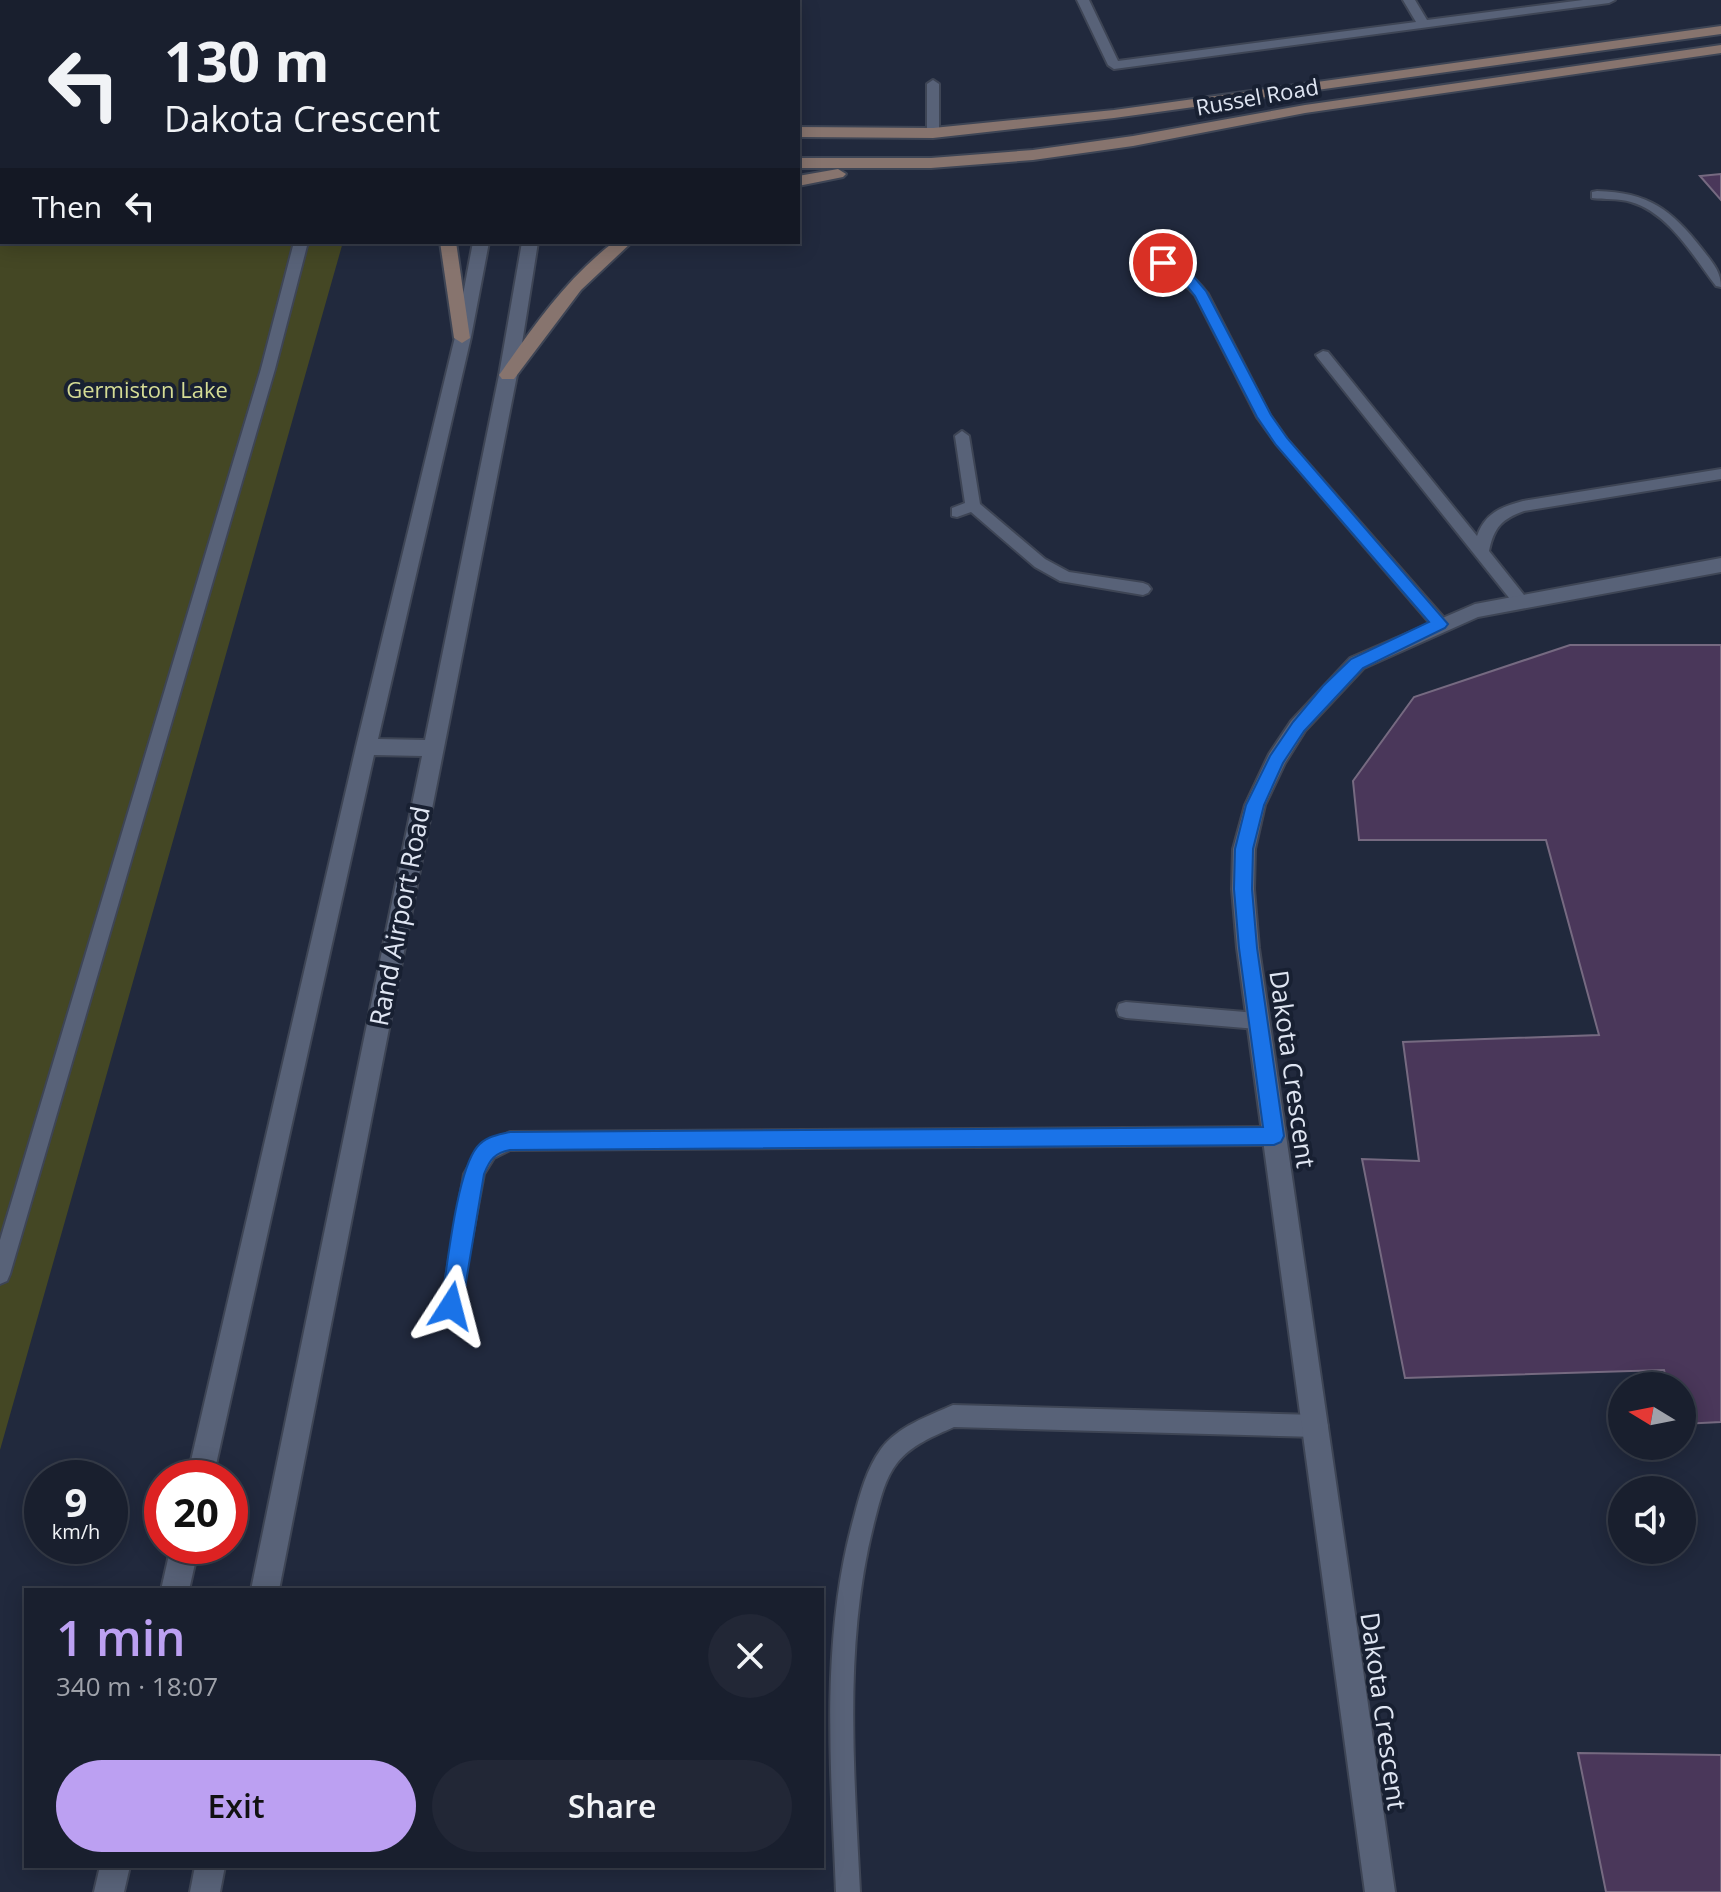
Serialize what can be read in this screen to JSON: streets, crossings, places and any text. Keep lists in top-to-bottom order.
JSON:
{
  "streets": {
    "main road": ["Russel Road"],
    "street": ["Rand Airport Road", "Dakota Crescent"]
  },
  "parks": ["Germiston Lake"],
  "north": "left",
  "page": {
    "turn": ["130 m", "Dakota Crescent"],
    "then": "Then",
    "speed": "9 km/h",
    "limit": "20",
    "heading": ["1 min", "340 m · 18:07"],
    "buttons": ["Exit", "Share"]
  }
}
